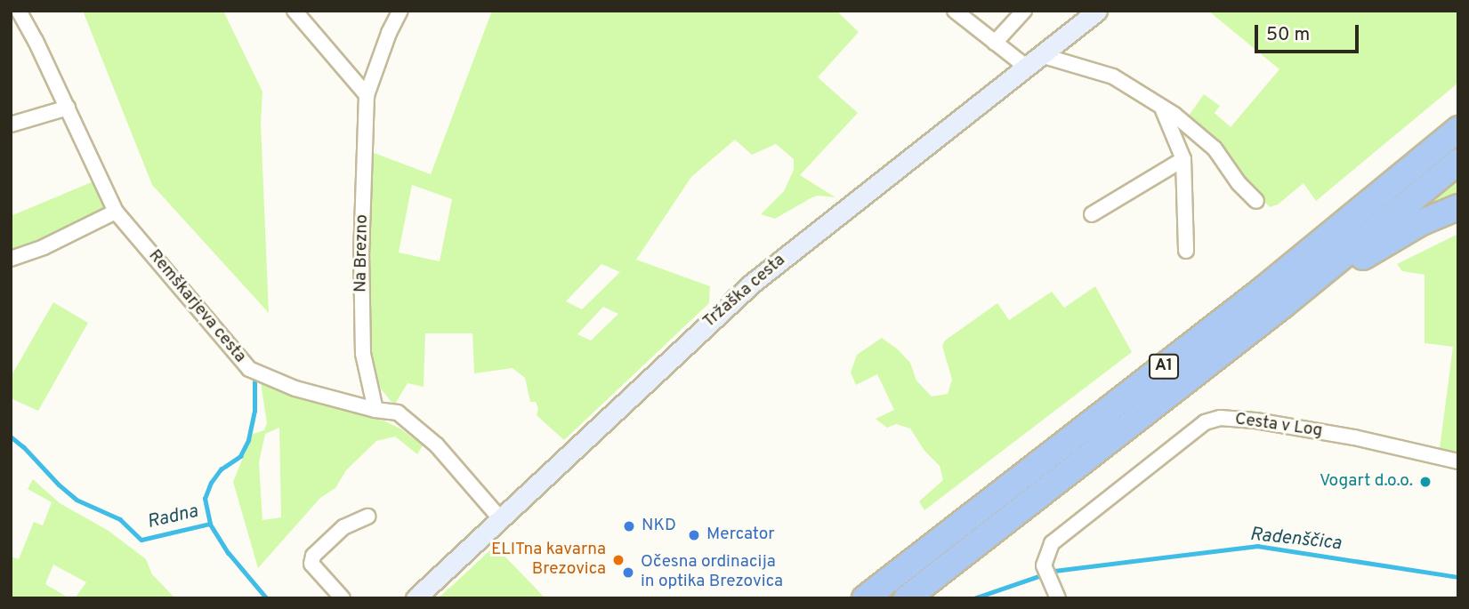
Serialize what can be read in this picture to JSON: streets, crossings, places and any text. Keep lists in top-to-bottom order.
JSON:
{
  "streets": {
    "highway": ["A1"],
    "main road": ["Tržaška cesta"],
    "street": ["Na Brezno", "Remškarjeva cesta", "Cesta v Log"]
  },
  "crossings": [
    ["Na Brezno", "Remškarjeva cesta"],
    ["Tržaška cesta", "Remškarjeva cesta"]
  ],
  "water": ["Radna", "Radenščica"],
  "places": [
    "Vogart d.o.o.",
    "NKD",
    "Mercator",
    "ELITna kavarna Brezovica",
    "Očesna ordinacija in optika Brezovica"
  ],
  "scale_bar": "50 m"
}
